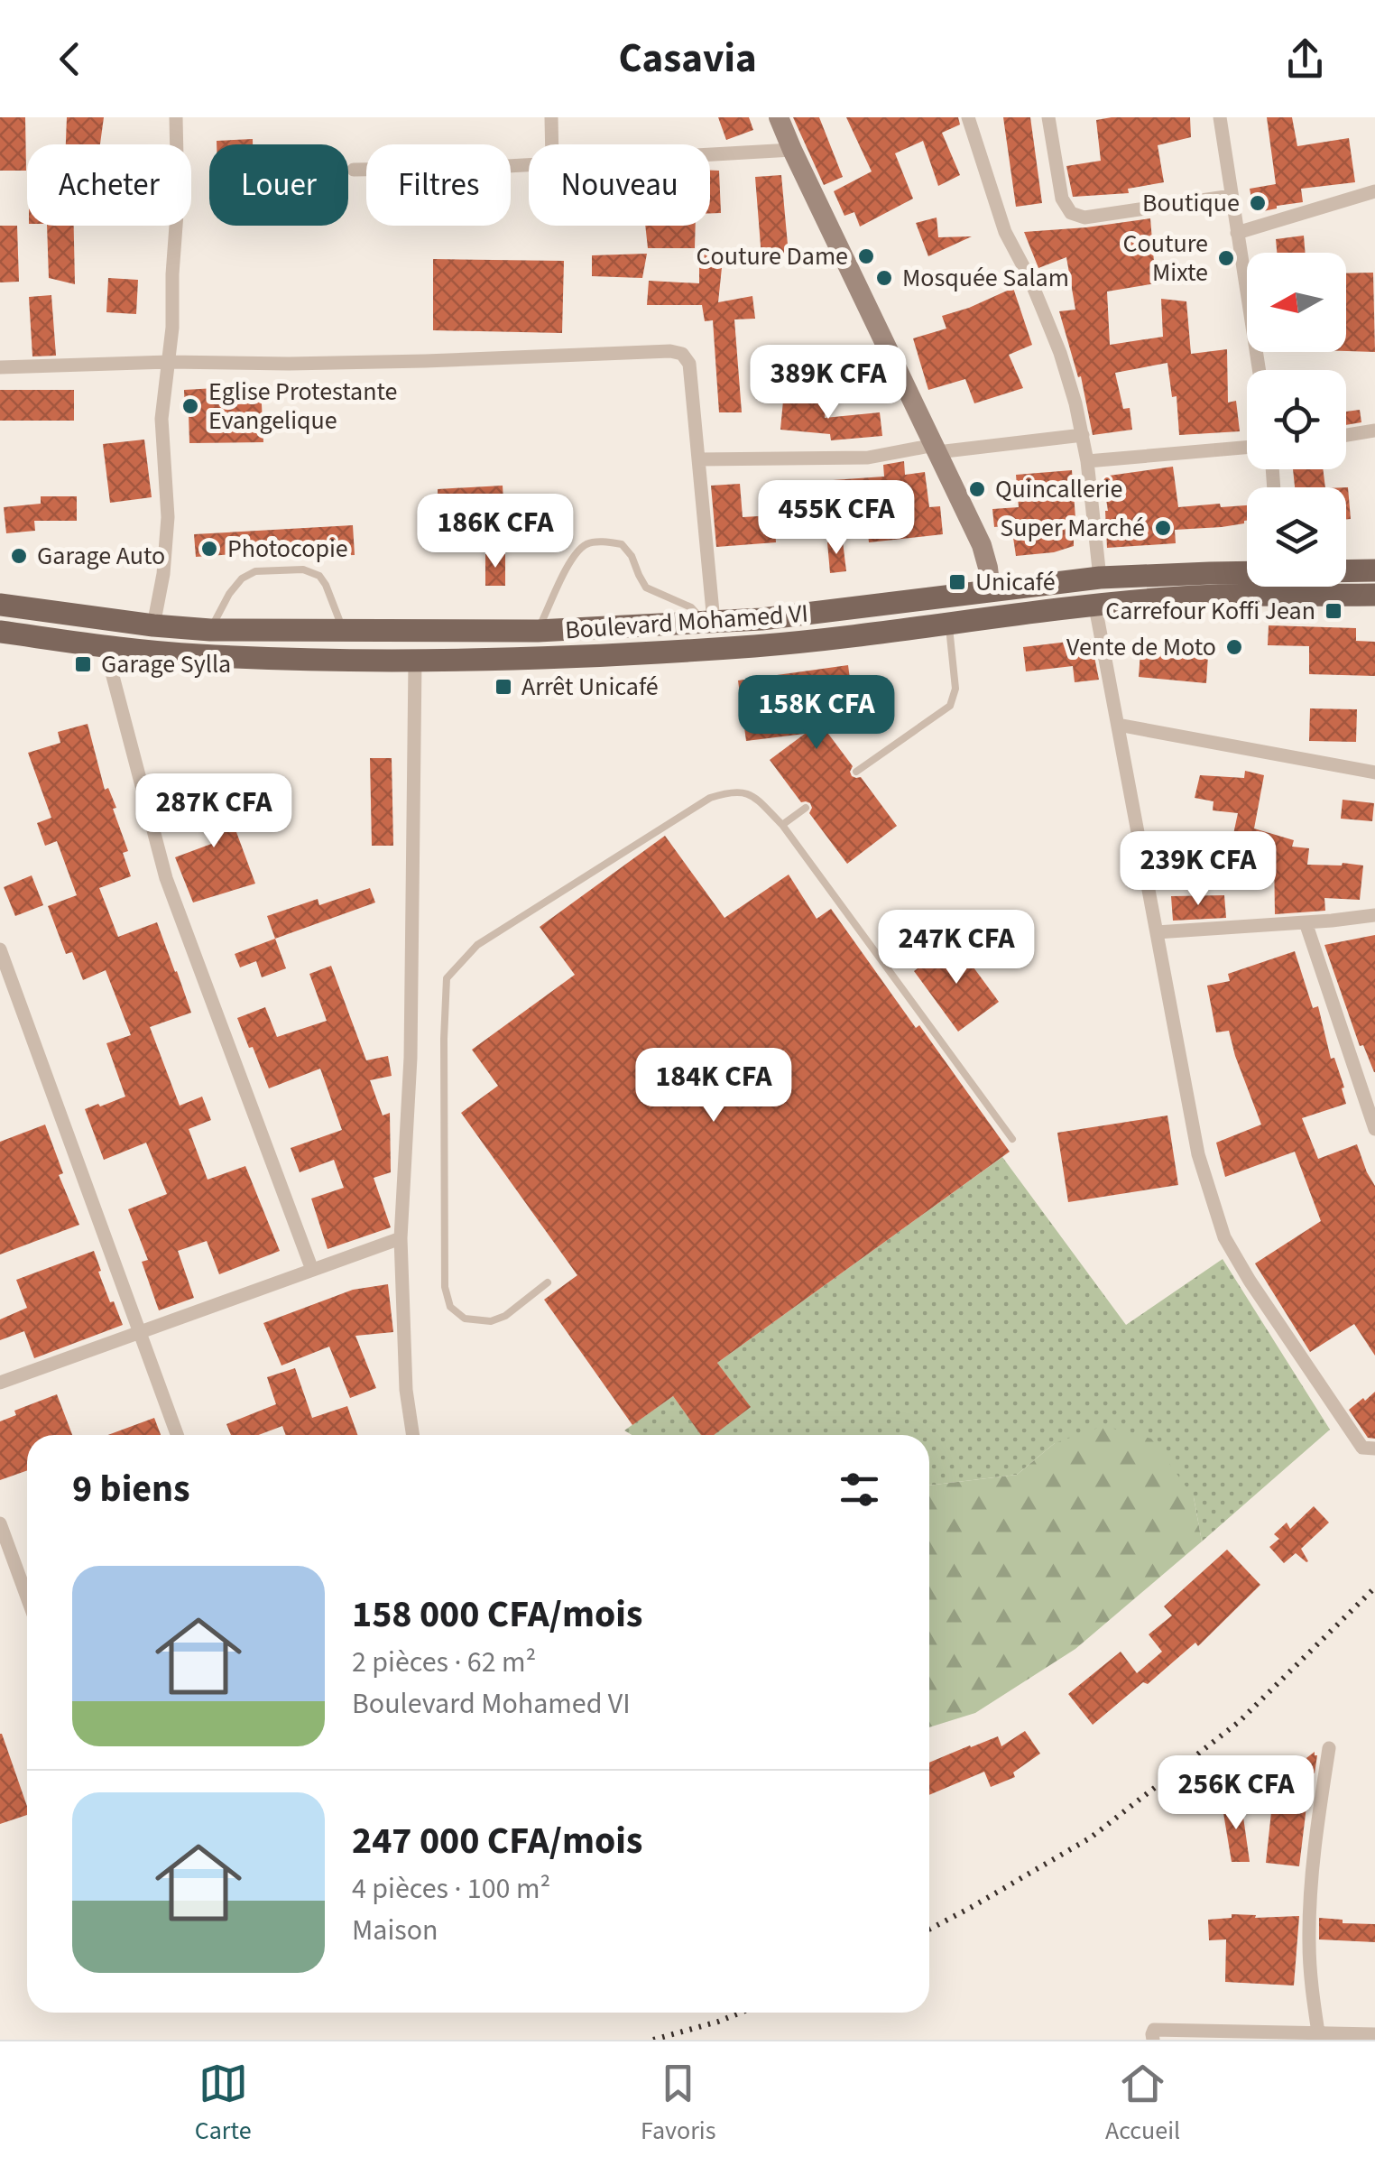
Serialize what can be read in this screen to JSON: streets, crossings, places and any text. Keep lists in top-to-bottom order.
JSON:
{
  "streets": {
    "main road": ["Boulevard Mohamed VI"]
  },
  "places": {
    "other": [
      "Boutique",
      "Couture Dame",
      "Couture Mixte",
      "Mosquée Salam",
      "Eglise Protestante Evangelique",
      "Quincallerie",
      "Super Marché",
      "Photocopie",
      "Garage Auto",
      "Vente de Moto"
    ],
    "transit": [
      "Unicafé",
      "Carrefour Koffi Jean",
      "Garage Sylla",
      "Arrêt Unicafé"
    ]
  },
  "north": "left",
  "page": {
    "header": "Casavia",
    "chip": [
      "Acheter",
      "Louer",
      "Filtres",
      "Nouveau"
    ],
    "price": [
      "389K CFA",
      "455K CFA",
      "186K CFA",
      "158K CFA",
      "287K CFA",
      "239K CFA",
      "247K CFA",
      "184K CFA",
      "256K CFA"
    ],
    "heading": "9 biens",
    "list": [
      {
        "name": "158 000 CFA/mois",
        "note": "2 pièces · 62 m² · Boulevard Mohamed VI"
      },
      {
        "name": "247 000 CFA/mois",
        "note": "4 pièces · 100 m² · Maison"
      }
    ],
    "tabs": ["Carte", "Favoris", "Accueil"]
  }
}
